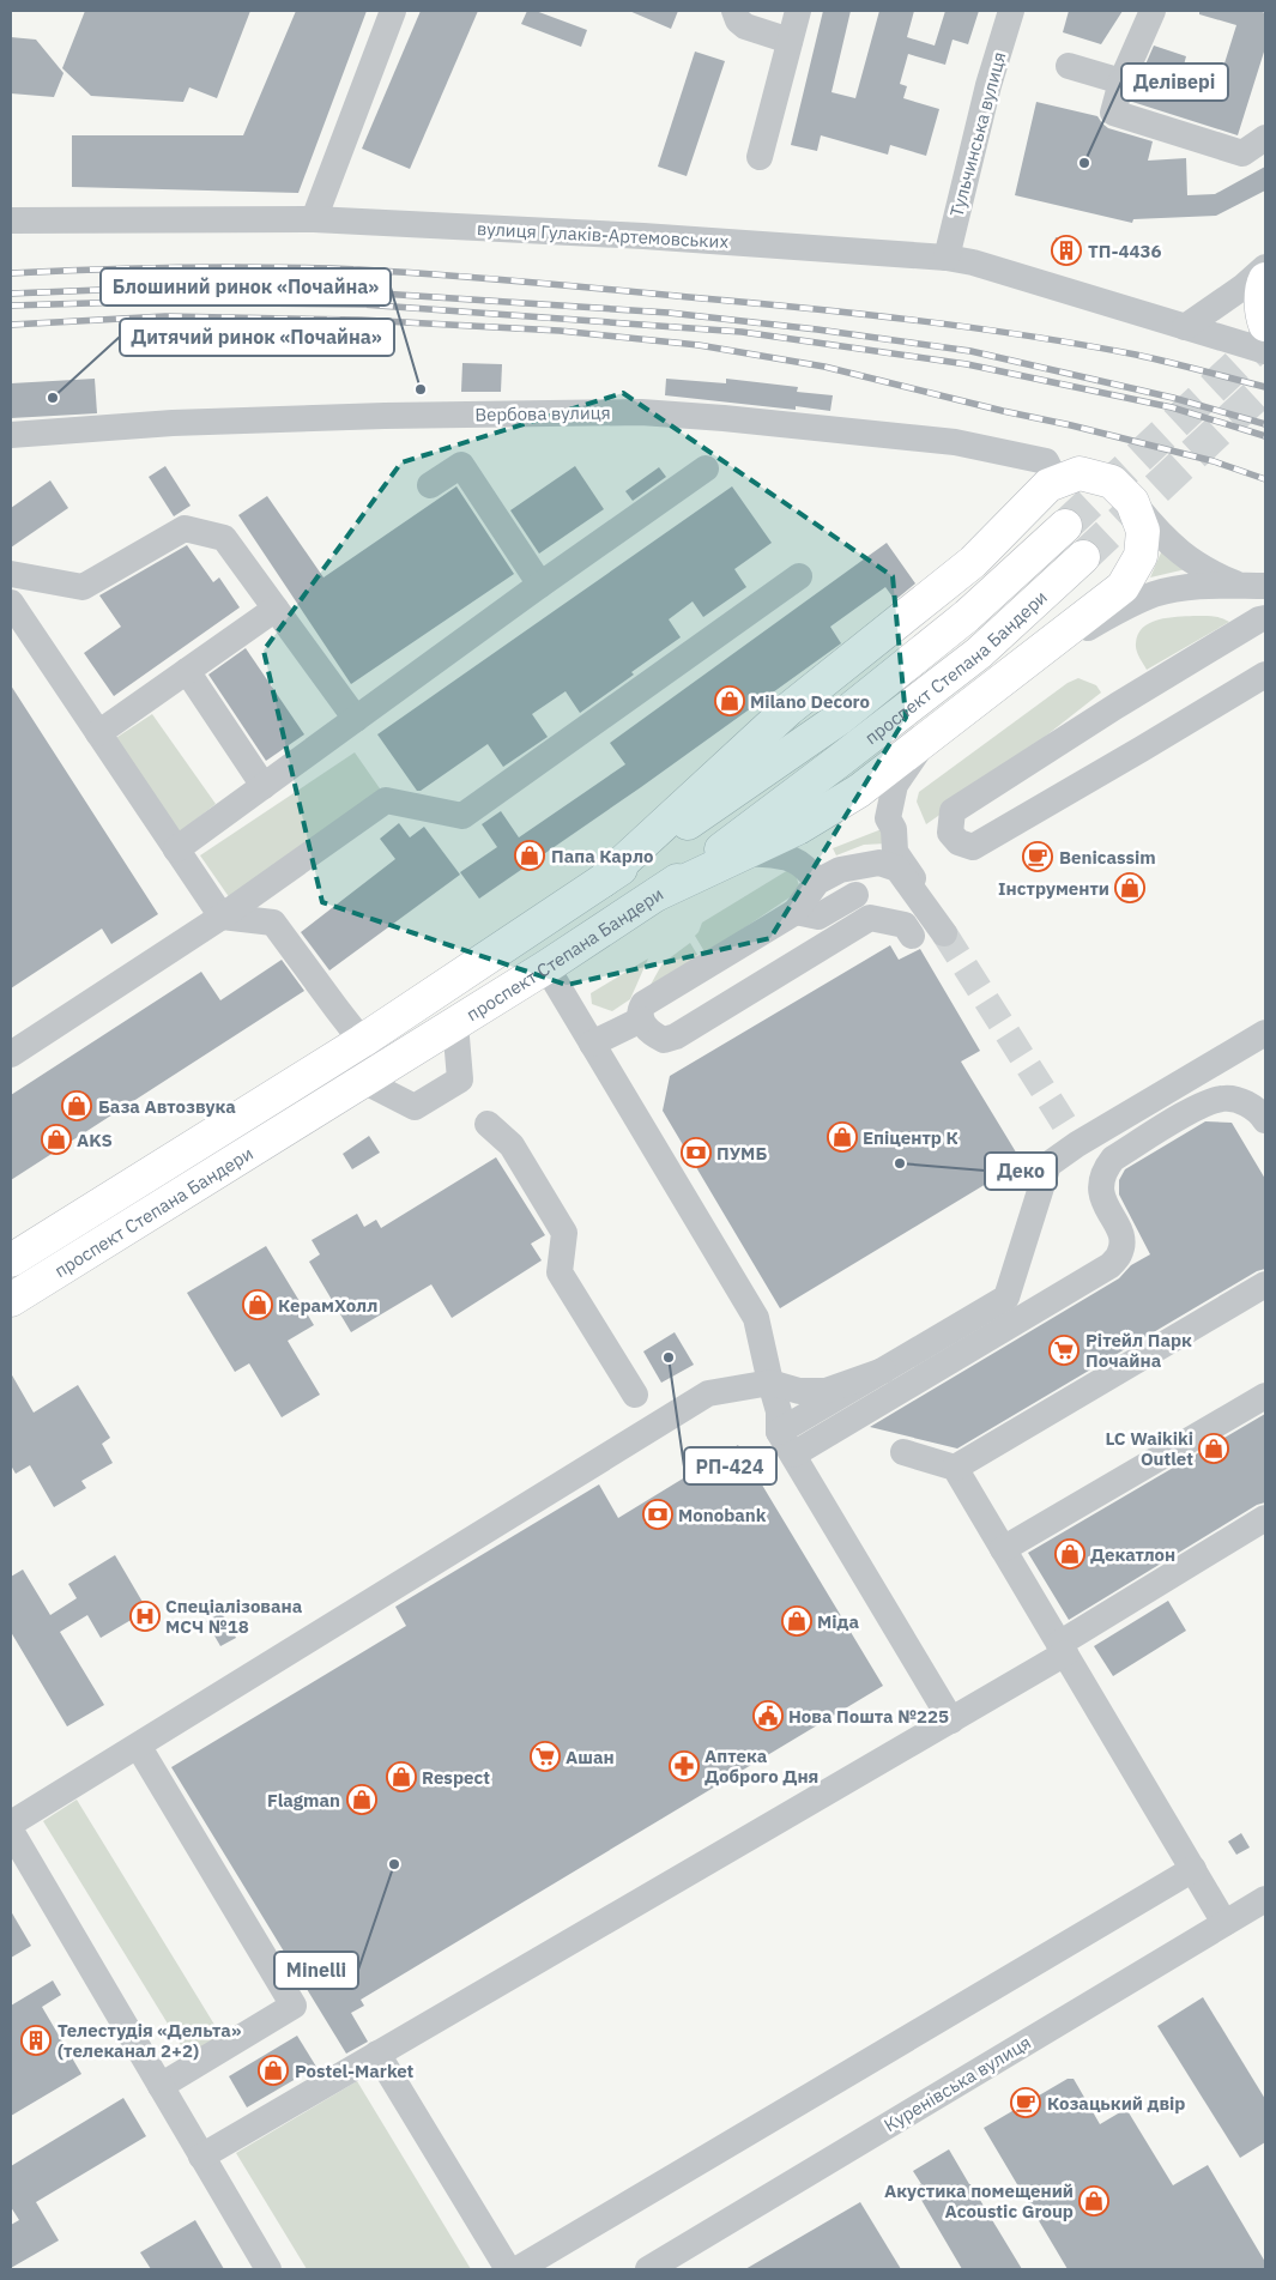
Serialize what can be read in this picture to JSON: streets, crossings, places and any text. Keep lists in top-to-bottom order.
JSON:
{
  "streets": {
    "main road": ["проспект Степана Бандери"],
    "street": [
      "Тульчинська вулиця",
      "вулиця Гулаків-Артемовських",
      "Вербова вулиця",
      "Куренівська вулиця"
    ]
  },
  "crossings": [
    ["Тульчинська вулиця", "вулиця Гулаків-Артемовських"]
  ],
  "places": {
    "other": [
      "Делівері",
      "Блошиний ринок «Почайна»",
      "Дитячий ринок «Почайна»",
      "Деко",
      "РП-424",
      "Minelli"
    ],
    "building": ["ТП-4436", "Телестудія «Дельта» (телеканал 2+2)"],
    "shop": [
      "Milano Decoro",
      "Папа Карло",
      "Інструменти",
      "База Автозвука",
      "Епіцентр К",
      "AKS",
      "КерамХолл",
      "LC Waikiki Outlet",
      "Декатлон",
      "Міда",
      "Respect",
      "Flagman",
      "Postel-Market",
      "Акустика помещений Acoustic Group"
    ],
    "cafe": ["Benicassim", "Козацький двір"],
    "bank": ["ПУМБ", "Monobank"],
    "supermarket": ["Рітейл Парк Почайна", "Ашан"],
    "hospital": ["Спеціалізована МСЧ №18"],
    "public building": ["Нова Пошта №225"],
    "pharmacy": ["Аптека Доброго Дня"]
  }
}
